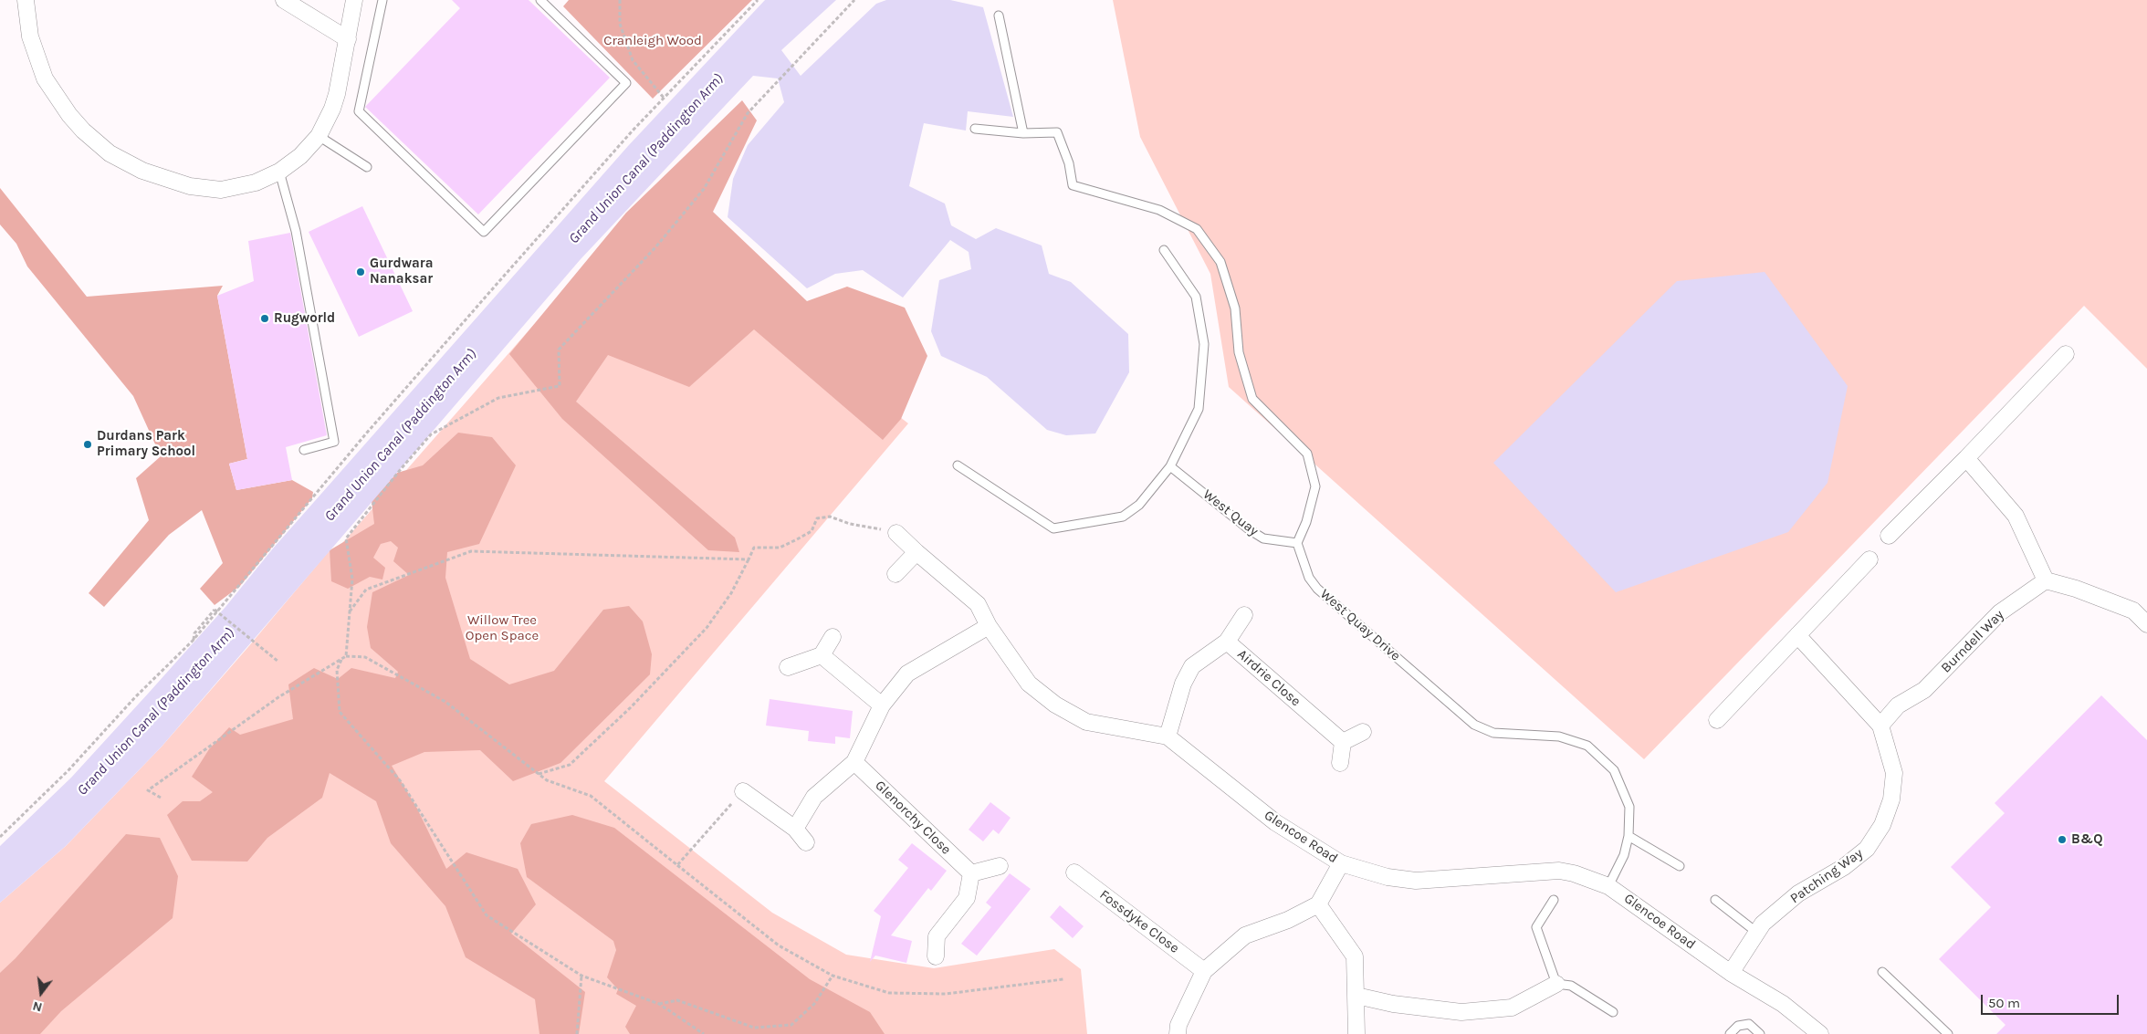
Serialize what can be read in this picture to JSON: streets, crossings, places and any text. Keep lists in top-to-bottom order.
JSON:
{
  "streets": {
    "street": [
      "Burndell Way",
      "Airdrie Close",
      "Glenorchy Close",
      "Glencoe Road",
      "Patching Way",
      "Fossdyke Close"
    ],
    "lane": ["West Quay", "West Quay Drive"]
  },
  "crossings": [
    ["West Quay", "West Quay Drive"],
    ["West Quay Drive", "Glencoe Road"],
    ["Burndell Way", "Patching Way"],
    ["Airdrie Close", "Glencoe Road"],
    ["Glencoe Road", "Patching Way"]
  ],
  "water": ["Grand Union Canal (Paddington Arm)"],
  "parks": ["Cranleigh Wood", "Willow Tree Open Space"],
  "places": [
    "Gurdwara Nanaksar",
    "Rugworld",
    "Durdans Park Primary School",
    "B&Q"
  ],
  "scale_bar": "50 m",
  "north": "bottom"
}
